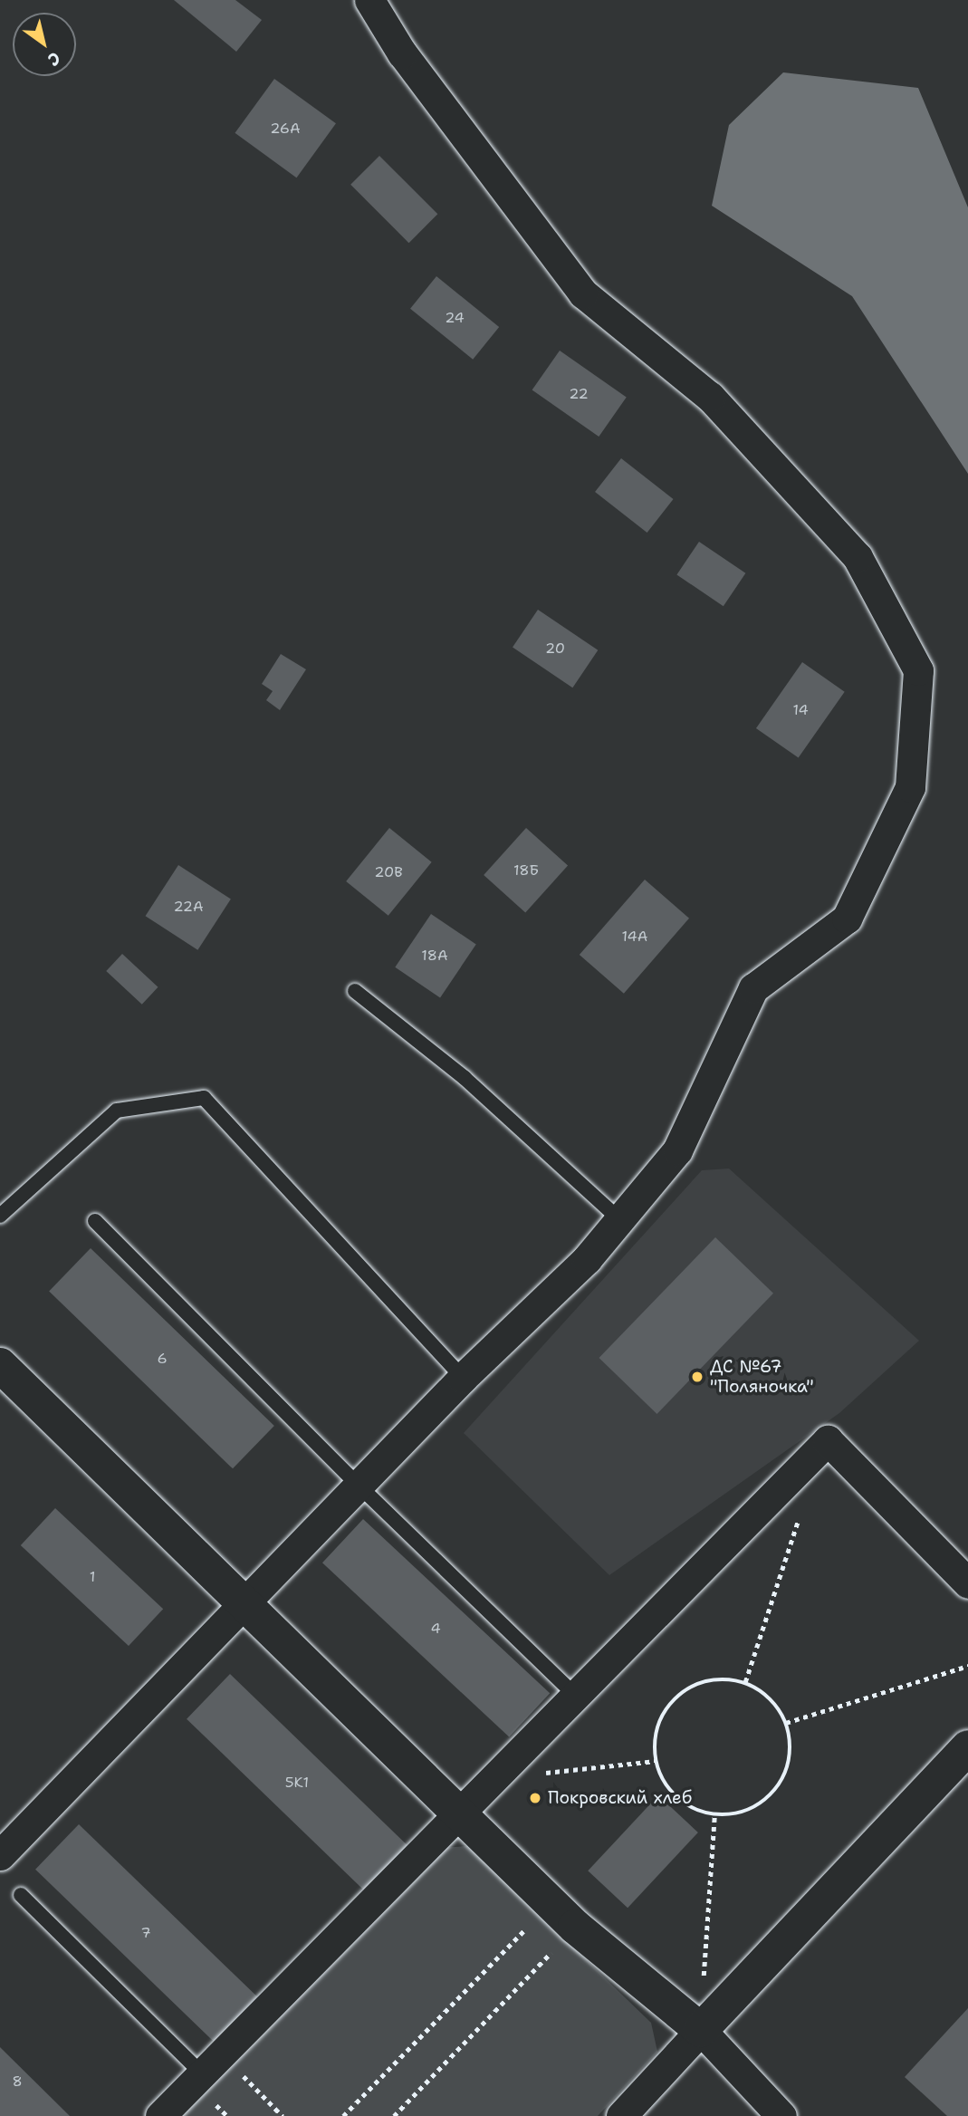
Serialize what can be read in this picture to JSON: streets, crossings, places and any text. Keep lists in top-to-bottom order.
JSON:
{
  "places": ["ДС №67 \"Поляночка\"", "Покровский хлеб"],
  "house_numbers": [
    "26А",
    "24",
    "22",
    "20",
    "14",
    "18Б",
    "20В",
    "22А",
    "14А",
    "18А",
    "6",
    "1",
    "4",
    "5К1",
    "7",
    "8"
  ],
  "north": "bottom right"
}
